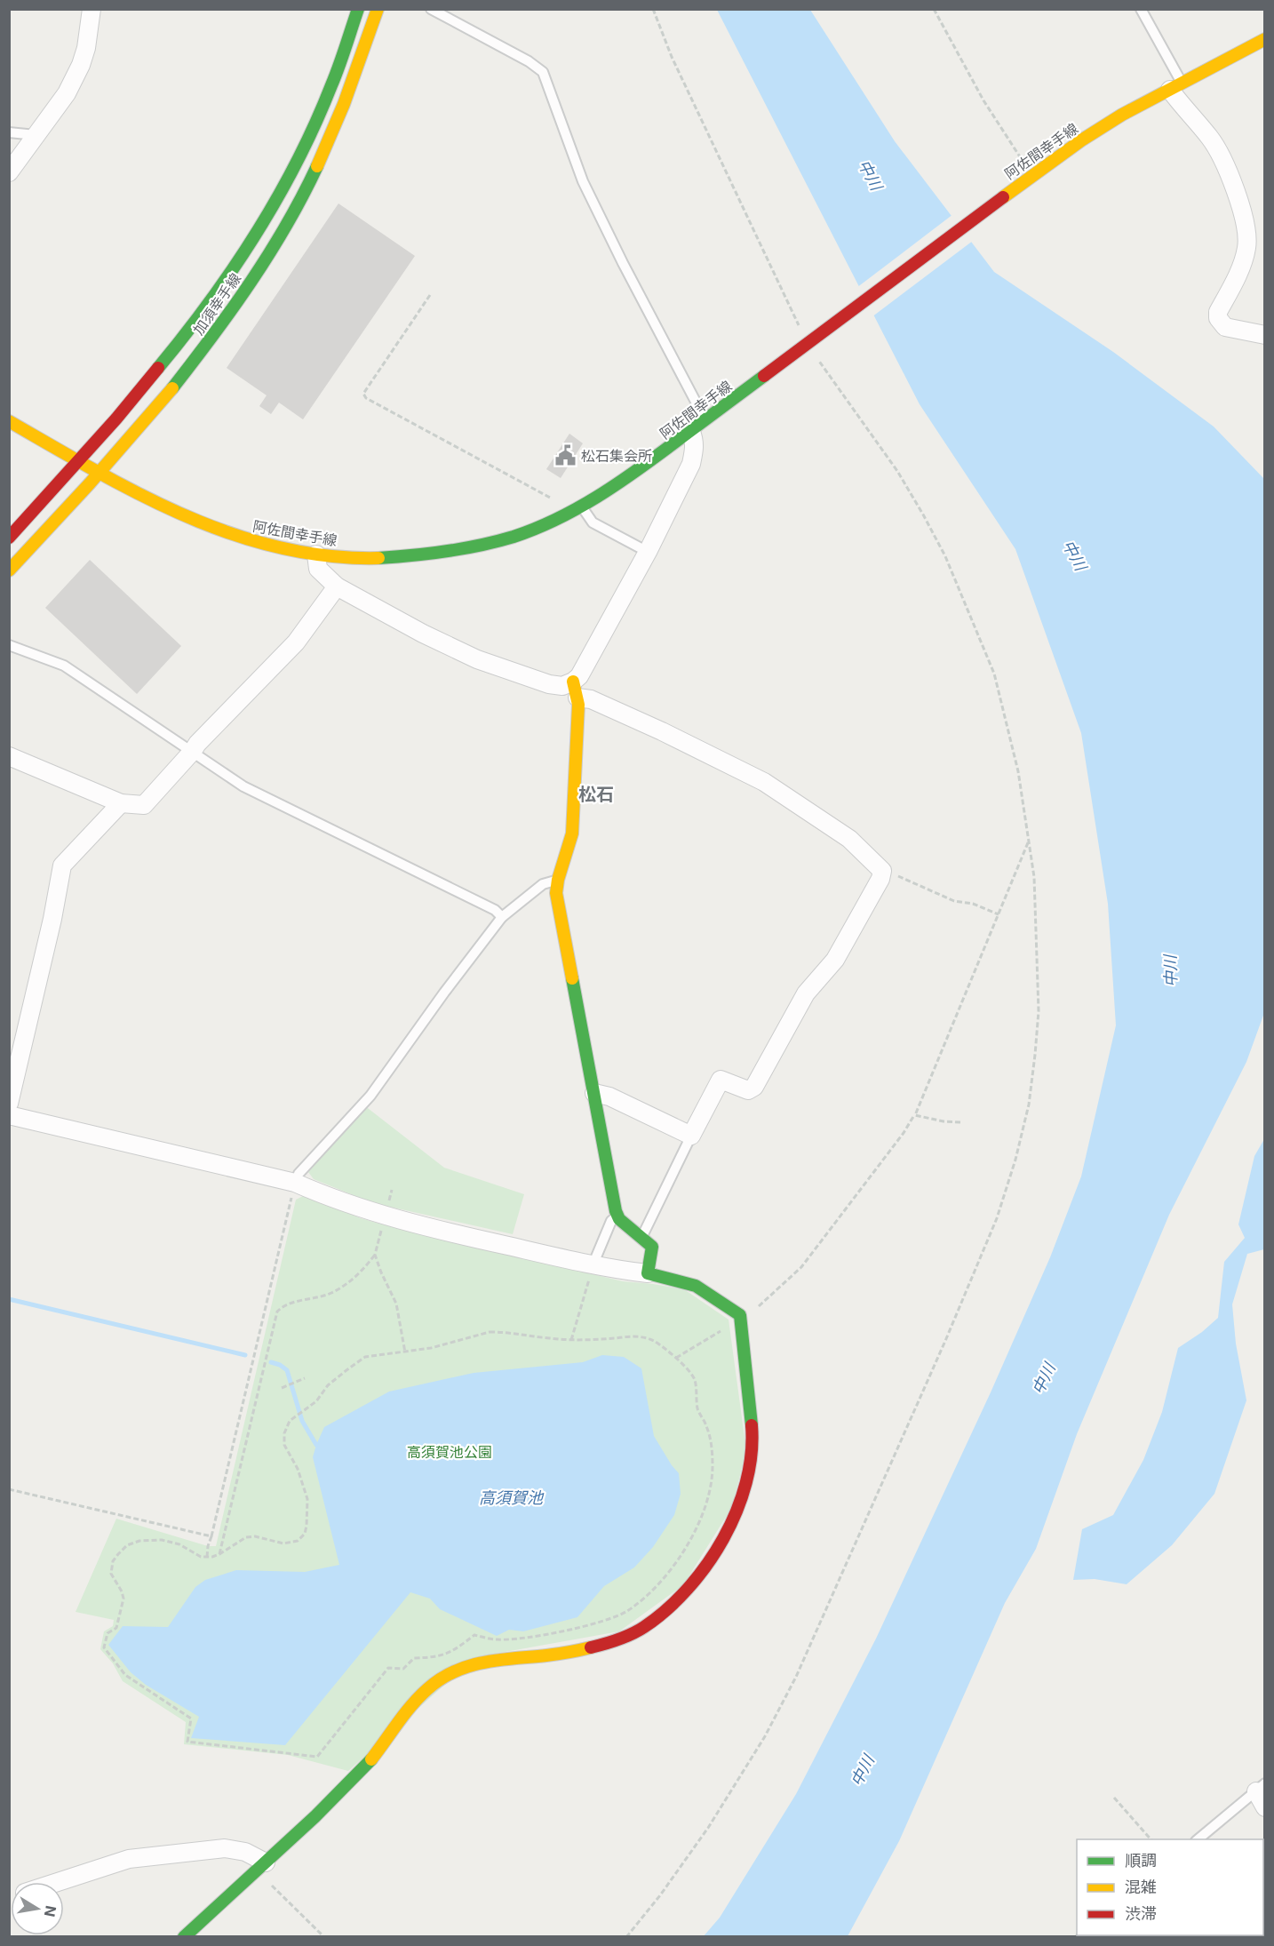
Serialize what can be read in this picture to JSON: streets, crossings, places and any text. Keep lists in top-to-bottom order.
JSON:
{
  "streets": {
    "main road": ["阿佐間幸手線", "加須幸手線"]
  },
  "crossings": [
    ["阿佐間幸手線", "加須幸手線"]
  ],
  "districts": ["松石"],
  "water": ["中川", "高須賀池"],
  "parks": ["高須賀池公園"],
  "places": {
    "public building": ["松石集会所"]
  },
  "legend": ["順調", "混雑", "渋滞"],
  "north": "right"
}
